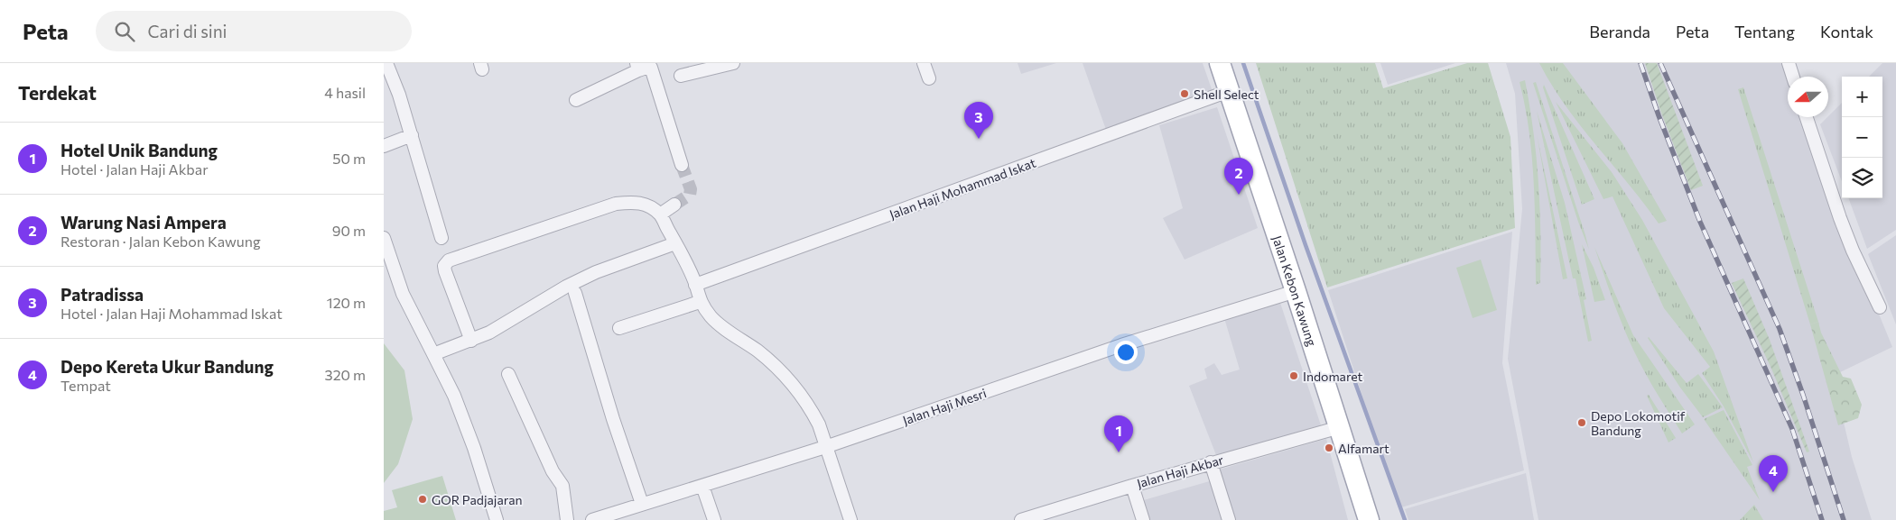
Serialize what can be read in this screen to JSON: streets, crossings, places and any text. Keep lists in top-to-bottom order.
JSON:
{
  "streets": {
    "main road": ["Jalan Kebon Kawung"],
    "street": ["Jalan Haji Mohammad Iskat", "Jalan Haji Mesri", "Jalan Haji Akbar"]
  },
  "crossings": [
    ["Jalan Haji Mohammad Iskat", "Jalan Kebon Kawung"],
    ["Jalan Kebon Kawung", "Jalan Haji Mesri"],
    ["Jalan Kebon Kawung", "Jalan Haji Akbar"]
  ],
  "places": [
    "Shell Select",
    "Indomaret",
    "Depo Lokomotif Bandung",
    "Alfamart",
    "GOR Padjajaran"
  ],
  "north": "left",
  "page": {
    "header": "Peta",
    "search": "Cari di sini",
    "nav": [
      "Beranda",
      "Peta",
      "Tentang",
      "Kontak"
    ],
    "heading": ["Terdekat", "4 hasil"],
    "map_buttons": ["+", "−"],
    "pins": [
      "3",
      "2",
      "1",
      "4"
    ],
    "list": [
      {
        "mark": "1",
        "name": "Hotel Unik Bandung",
        "note": "Hotel · Jalan Haji Akbar",
        "value": "50 m"
      },
      {
        "mark": "2",
        "name": "Warung Nasi Ampera",
        "note": "Restoran · Jalan Kebon Kawung",
        "value": "90 m"
      },
      {
        "mark": "3",
        "name": "Patradissa",
        "note": "Hotel · Jalan Haji Mohammad Iskat",
        "value": "120 m"
      },
      {
        "mark": "4",
        "name": "Depo Kereta Ukur Bandung",
        "note": "Tempat",
        "value": "320 m"
      }
    ]
  }
}
